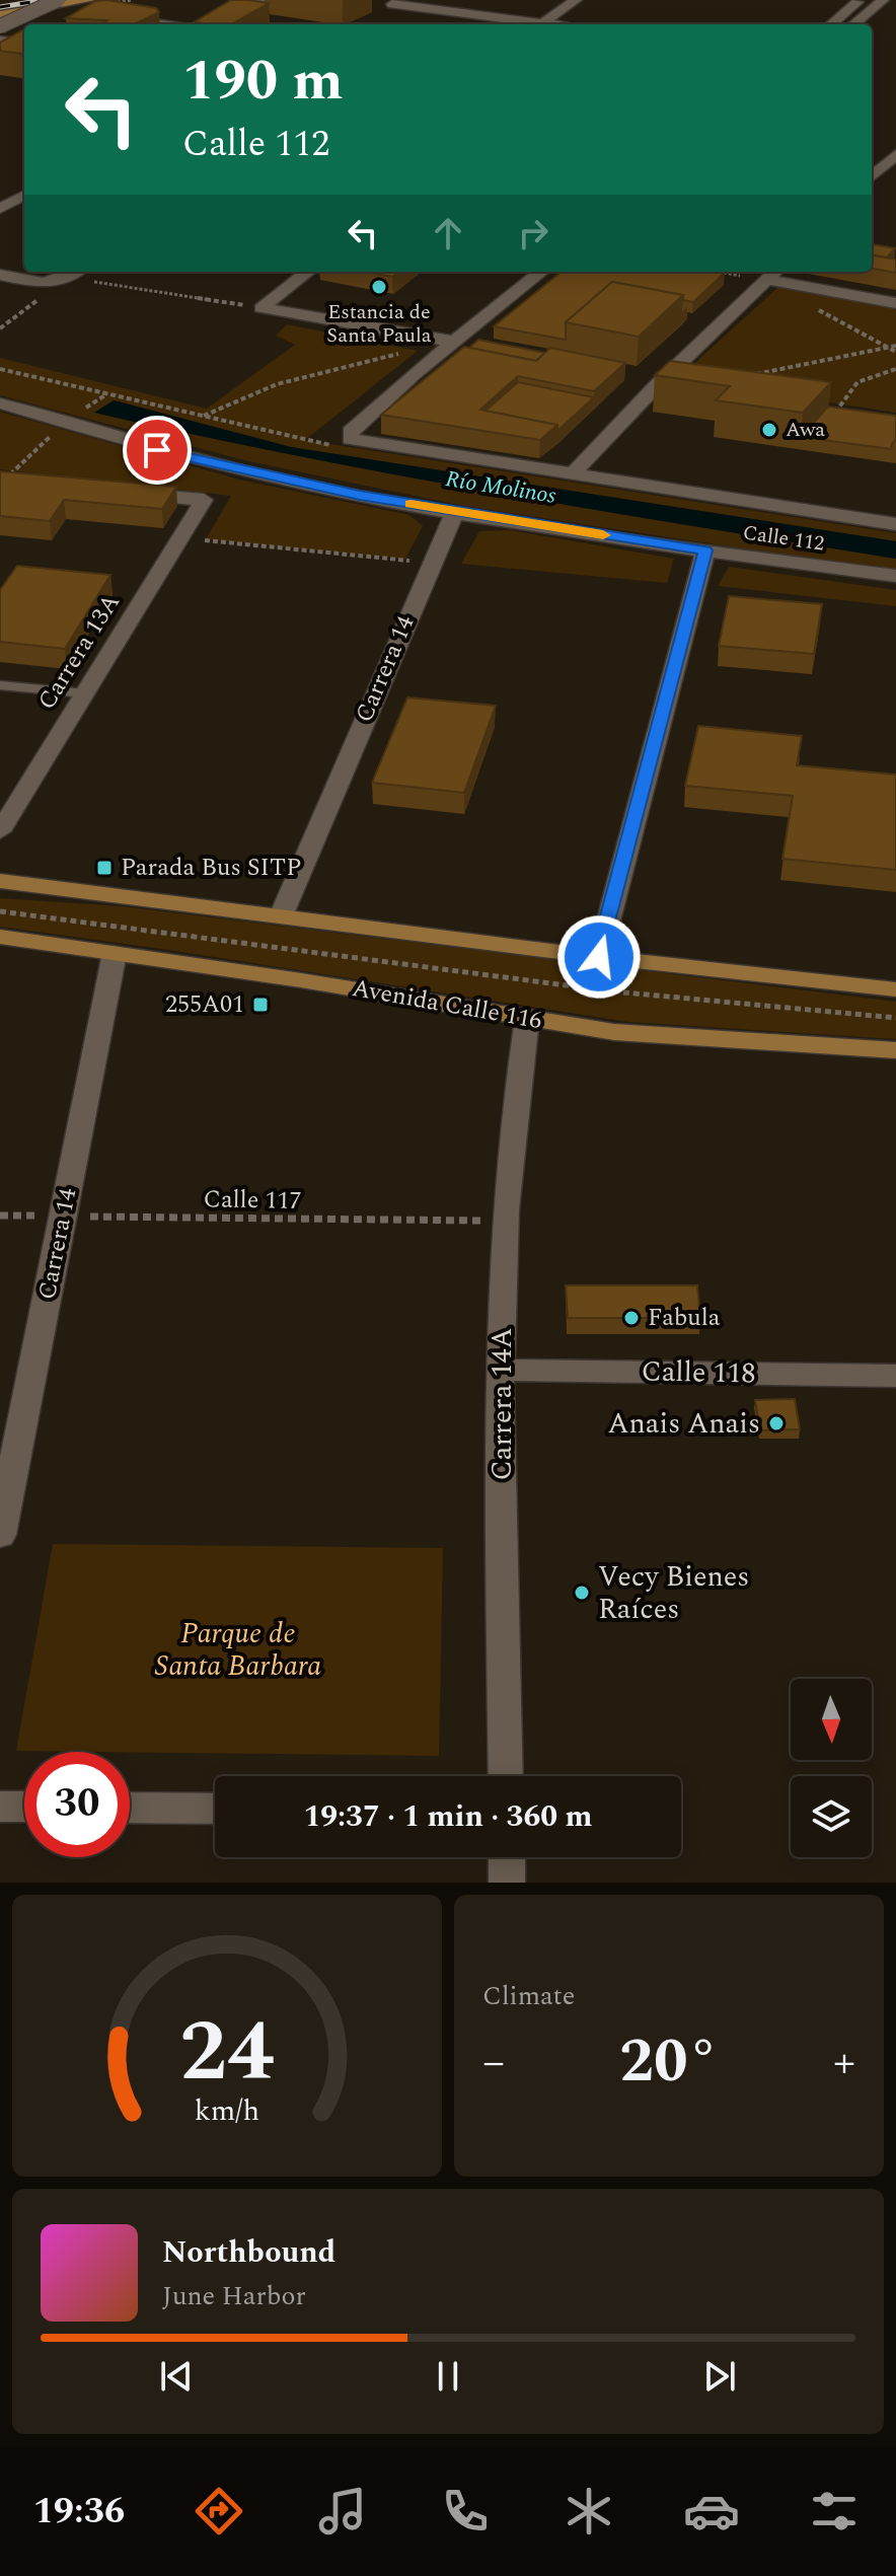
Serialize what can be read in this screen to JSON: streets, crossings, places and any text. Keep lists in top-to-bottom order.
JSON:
{
  "streets": {
    "main road": ["Avenida Calle 116"],
    "street": [
      "Calle 112",
      "Carrera 13A",
      "Carrera 14",
      "Calle 118",
      "Carrera 14A"
    ],
    "path": ["Calle 117"]
  },
  "crossings": [
    ["Calle 112", "Carrera 14"],
    ["Carrera 14", "Avenida Calle 116"],
    ["Carrera 14", "Calle 117"],
    ["Avenida Calle 116", "Carrera 14A"],
    ["Calle 117", "Carrera 14A"],
    ["Calle 118", "Carrera 14A"]
  ],
  "water": ["Río Molinos"],
  "parks": ["Parque de Santa Barbara"],
  "places": {
    "other": [
      "Estancia de Santa Paula",
      "Awa",
      "Fabula",
      "Anais Anais",
      "Vecy Bienes Raíces"
    ],
    "transit": ["Parada Bus SITP", "255A01"]
  },
  "north": "bottom",
  "page": {
    "turn": ["190 m", "Calle 112"],
    "limit": "30",
    "trip": "19:37 · 1 min · 360 m",
    "tile": "Climate",
    "heat": ["−", "20°", "+"],
    "song": ["Northbound", "June Harbor"],
    "tabs": "19:36",
    "gauge": ["24", "km/h"]
  }
}
